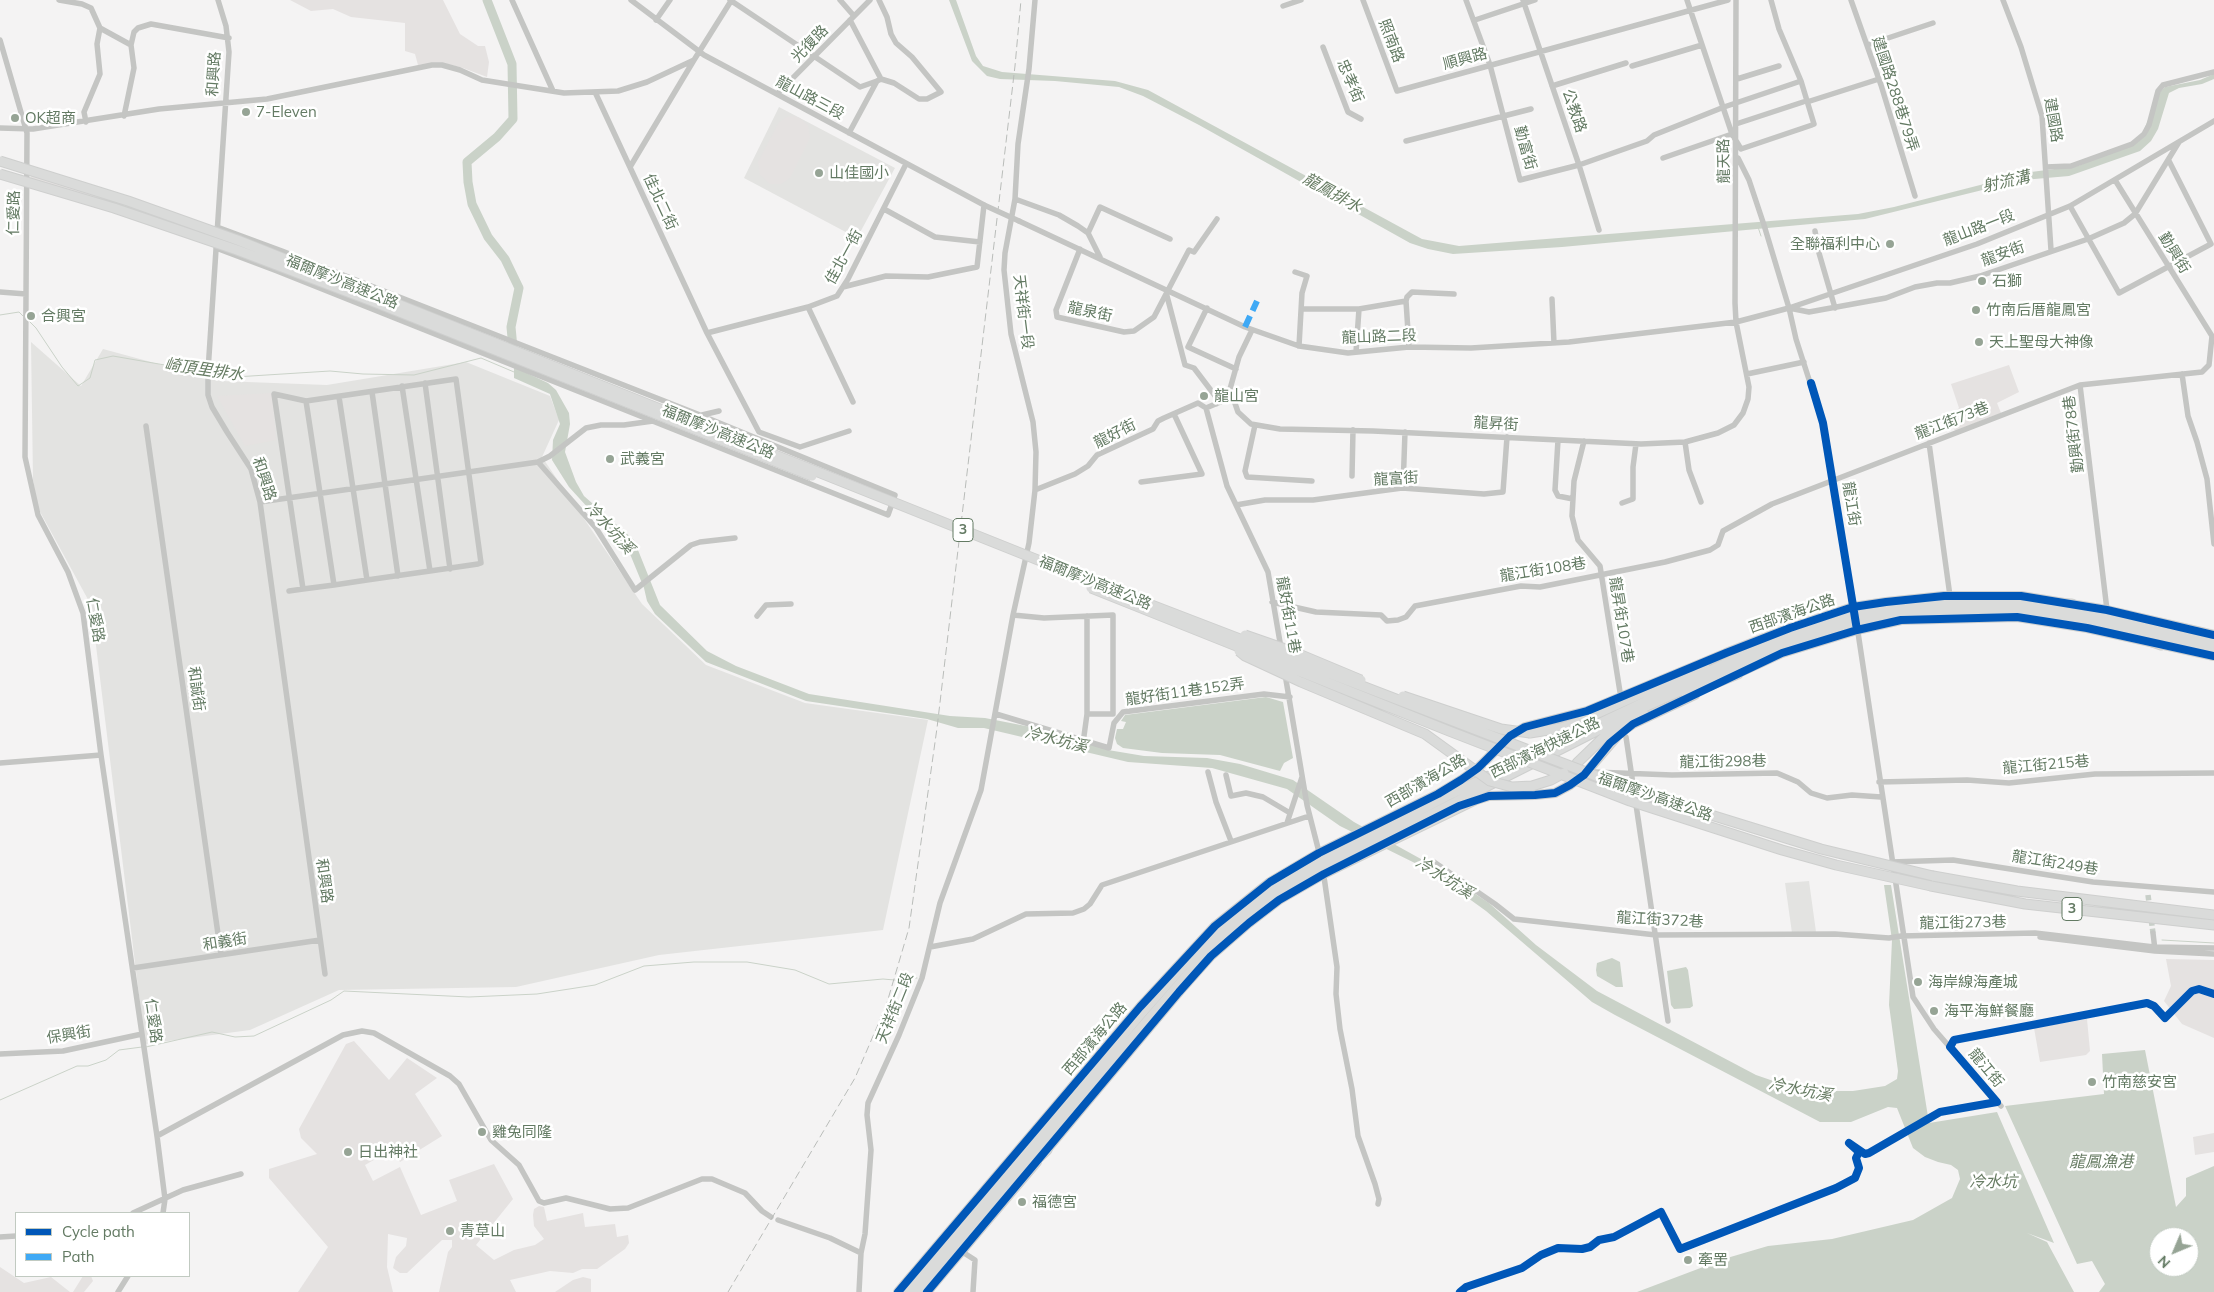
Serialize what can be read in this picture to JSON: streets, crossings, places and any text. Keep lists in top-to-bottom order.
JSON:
{
  "streets": {
    "highway": ["福爾摩沙高速公路", "3", "西部濱海快速公路"],
    "main road": ["西部濱海公路"],
    "street": [
      "照南路",
      "光復路",
      "順興路",
      "和興路",
      "忠孝街",
      "建國路288巷79弄",
      "龍山路三段",
      "公教路",
      "建國路",
      "勤富街",
      "龍天路",
      "佳北二街",
      "仁愛路",
      "龍山路一段",
      "勤興街",
      "龍安街",
      "佳北一街",
      "天祥街一段",
      "龍泉街",
      "龍山路二段",
      "龍江街73巷",
      "龍昇街",
      "龍好街",
      "勤興街78巷",
      "龍富街",
      "龍江街",
      "龍江街108巷",
      "龍好街11巷",
      "龍昇街107巷",
      "和誠街",
      "龍好街11巷152弄",
      "龍江街298巷",
      "龍江街215巷",
      "龍江街249巷",
      "龍江街372巷",
      "龍江街273巷",
      "和義街",
      "天祥街二段",
      "保興街"
    ]
  },
  "crossings": [
    ["照南路", "順興路"],
    ["光復路", "龍山路三段"],
    ["順興路", "公教路"],
    ["順興路", "勤富街"],
    ["和興路", "和義街"],
    ["龍山路三段", "佳北一街"],
    ["龍山路三段", "龍山路二段"],
    ["公教路", "勤富街"],
    ["建國路", "龍山路一段"],
    ["建國路", "龍安街"],
    ["龍天路", "龍山路一段"],
    ["龍天路", "龍山路二段"],
    ["龍天路", "龍昇街"],
    ["龍天路", "龍江街"],
    ["佳北二街", "佳北一街"],
    ["仁愛路", "和義街"],
    ["仁愛路", "保興街"],
    ["龍山路一段", "勤興街"],
    ["龍山路一段", "龍安街"],
    ["龍山路一段", "龍山路二段"],
    ["龍山路一段", "龍昇街"],
    ["龍山路一段", "龍江街"],
    ["勤興街", "龍安街"],
    ["勤興街", "勤興街78巷"],
    ["龍安街", "龍江街"],
    ["天祥街一段", "龍好街"],
    ["龍泉街", "龍山路二段"],
    ["龍山路二段", "龍昇街"],
    ["龍江街73巷", "勤興街78巷"],
    ["龍江街73巷", "龍江街"],
    ["龍江街73巷", "龍江街108巷"],
    ["龍昇街", "龍好街"],
    ["龍昇街", "龍富街"],
    ["龍昇街", "龍昇街107巷"],
    ["龍好街", "龍好街11巷"],
    ["勤興街78巷", "西部濱海公路"],
    ["龍富街", "龍好街11巷"],
    ["龍江街", "龍江街108巷"],
    ["龍江街", "西部濱海公路"],
    ["龍江街", "西部濱海快速公路"],
    ["龍江街", "龍江街298巷"],
    ["龍江街", "龍江街215巷"],
    ["龍江街", "龍江街249巷"],
    ["龍江街", "龍江街372巷"],
    ["龍江街", "龍江街273巷"],
    ["龍江街108巷", "龍好街11巷"],
    ["龍江街108巷", "龍昇街107巷"],
    ["西部濱海公路", "龍好街11巷"],
    ["西部濱海公路", "西部濱海快速公路"],
    ["西部濱海公路", "龍江街298巷"],
    ["龍好街11巷", "龍好街11巷152弄"],
    ["龍好街11巷", "西部濱海快速公路"],
    ["和誠街", "和義街"],
    ["龍好街11巷152弄", "天祥街二段"],
    ["龍江街372巷", "龍江街273巷"]
  ],
  "water": [
    "射流溝",
    "龍鳳排水",
    "崎頂里排水",
    "冷水坑溪",
    "龍鳳漁港",
    "冷水坑"
  ],
  "places": [
    "7-Eleven",
    "OK超商",
    "山佳國小",
    "全聯福利中心",
    "石獅",
    "竹南后厝龍鳳宮",
    "合興宮",
    "天上聖母大神像",
    "龍山宮",
    "武義宮",
    "海岸線海產城",
    "海平海鮮餐廳",
    "竹南慈安宮",
    "雞兔同隆",
    "日出神社",
    "福德宮",
    "青草山",
    "牽罟"
  ],
  "legend": ["Cycle path", "Path"],
  "north": "bottom left"
}
